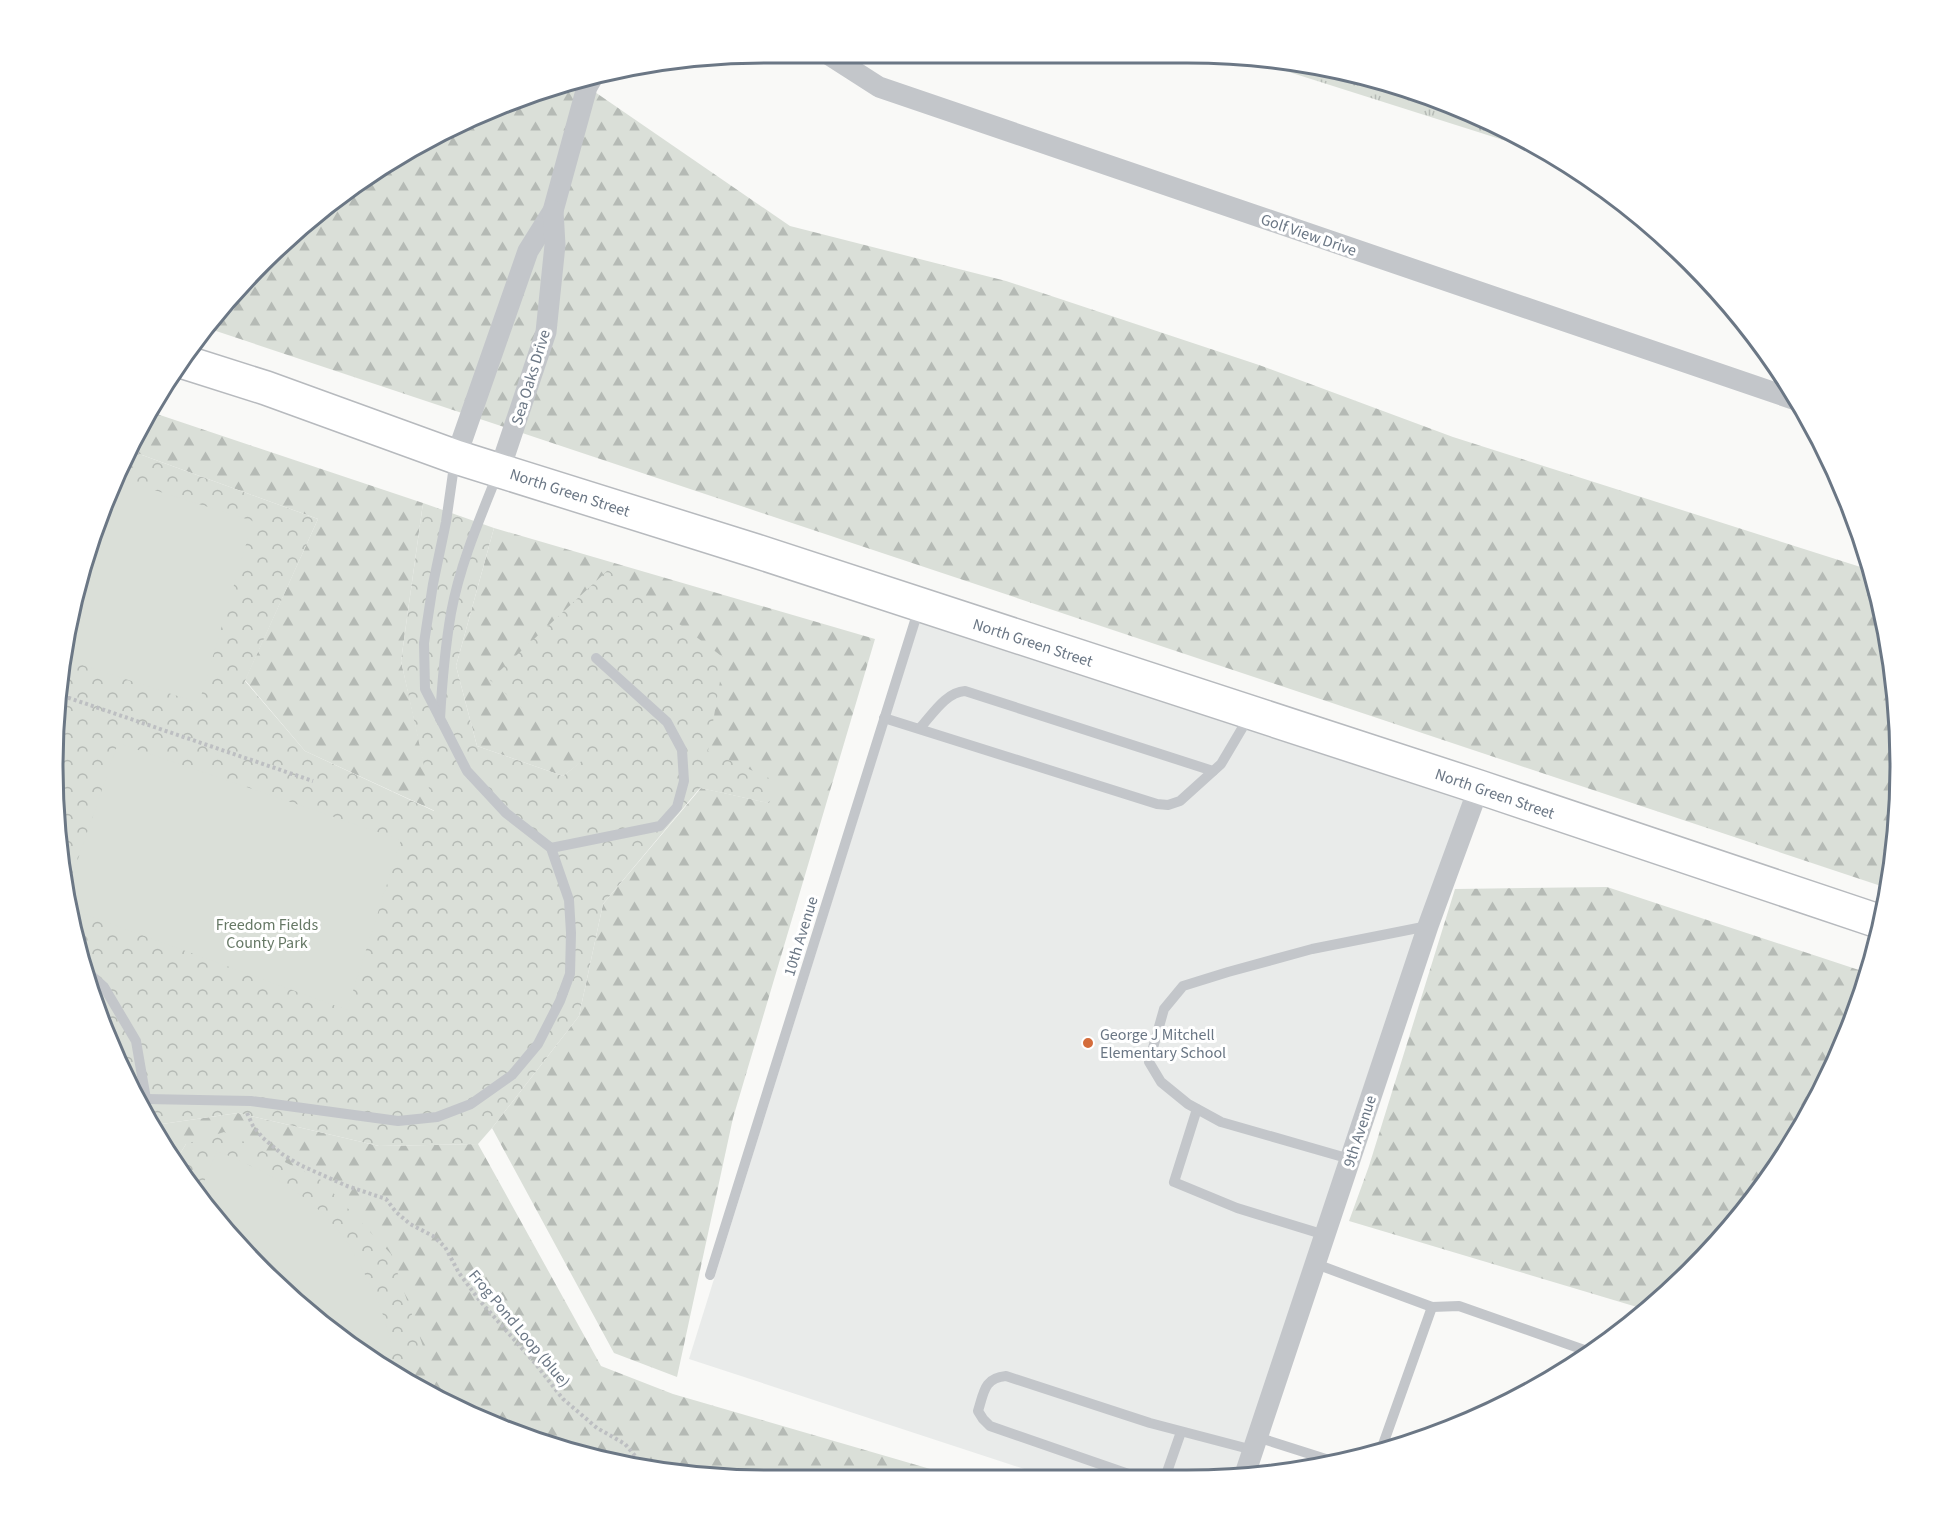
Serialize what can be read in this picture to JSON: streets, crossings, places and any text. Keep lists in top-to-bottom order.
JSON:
{
  "streets": {
    "main road": ["North Green Street"],
    "street": ["Golf View Drive", "Sea Oaks Drive", "9th Avenue"],
    "lane": ["10th Avenue"],
    "path": ["Frog Pond Loop (blue)"]
  },
  "crossings": [
    ["Sea Oaks Drive", "North Green Street"],
    ["North Green Street", "10th Avenue"],
    ["North Green Street", "9th Avenue"]
  ],
  "parks": ["Freedom Fields County Park"],
  "places": ["George J Mitchell Elementary School"]
}
